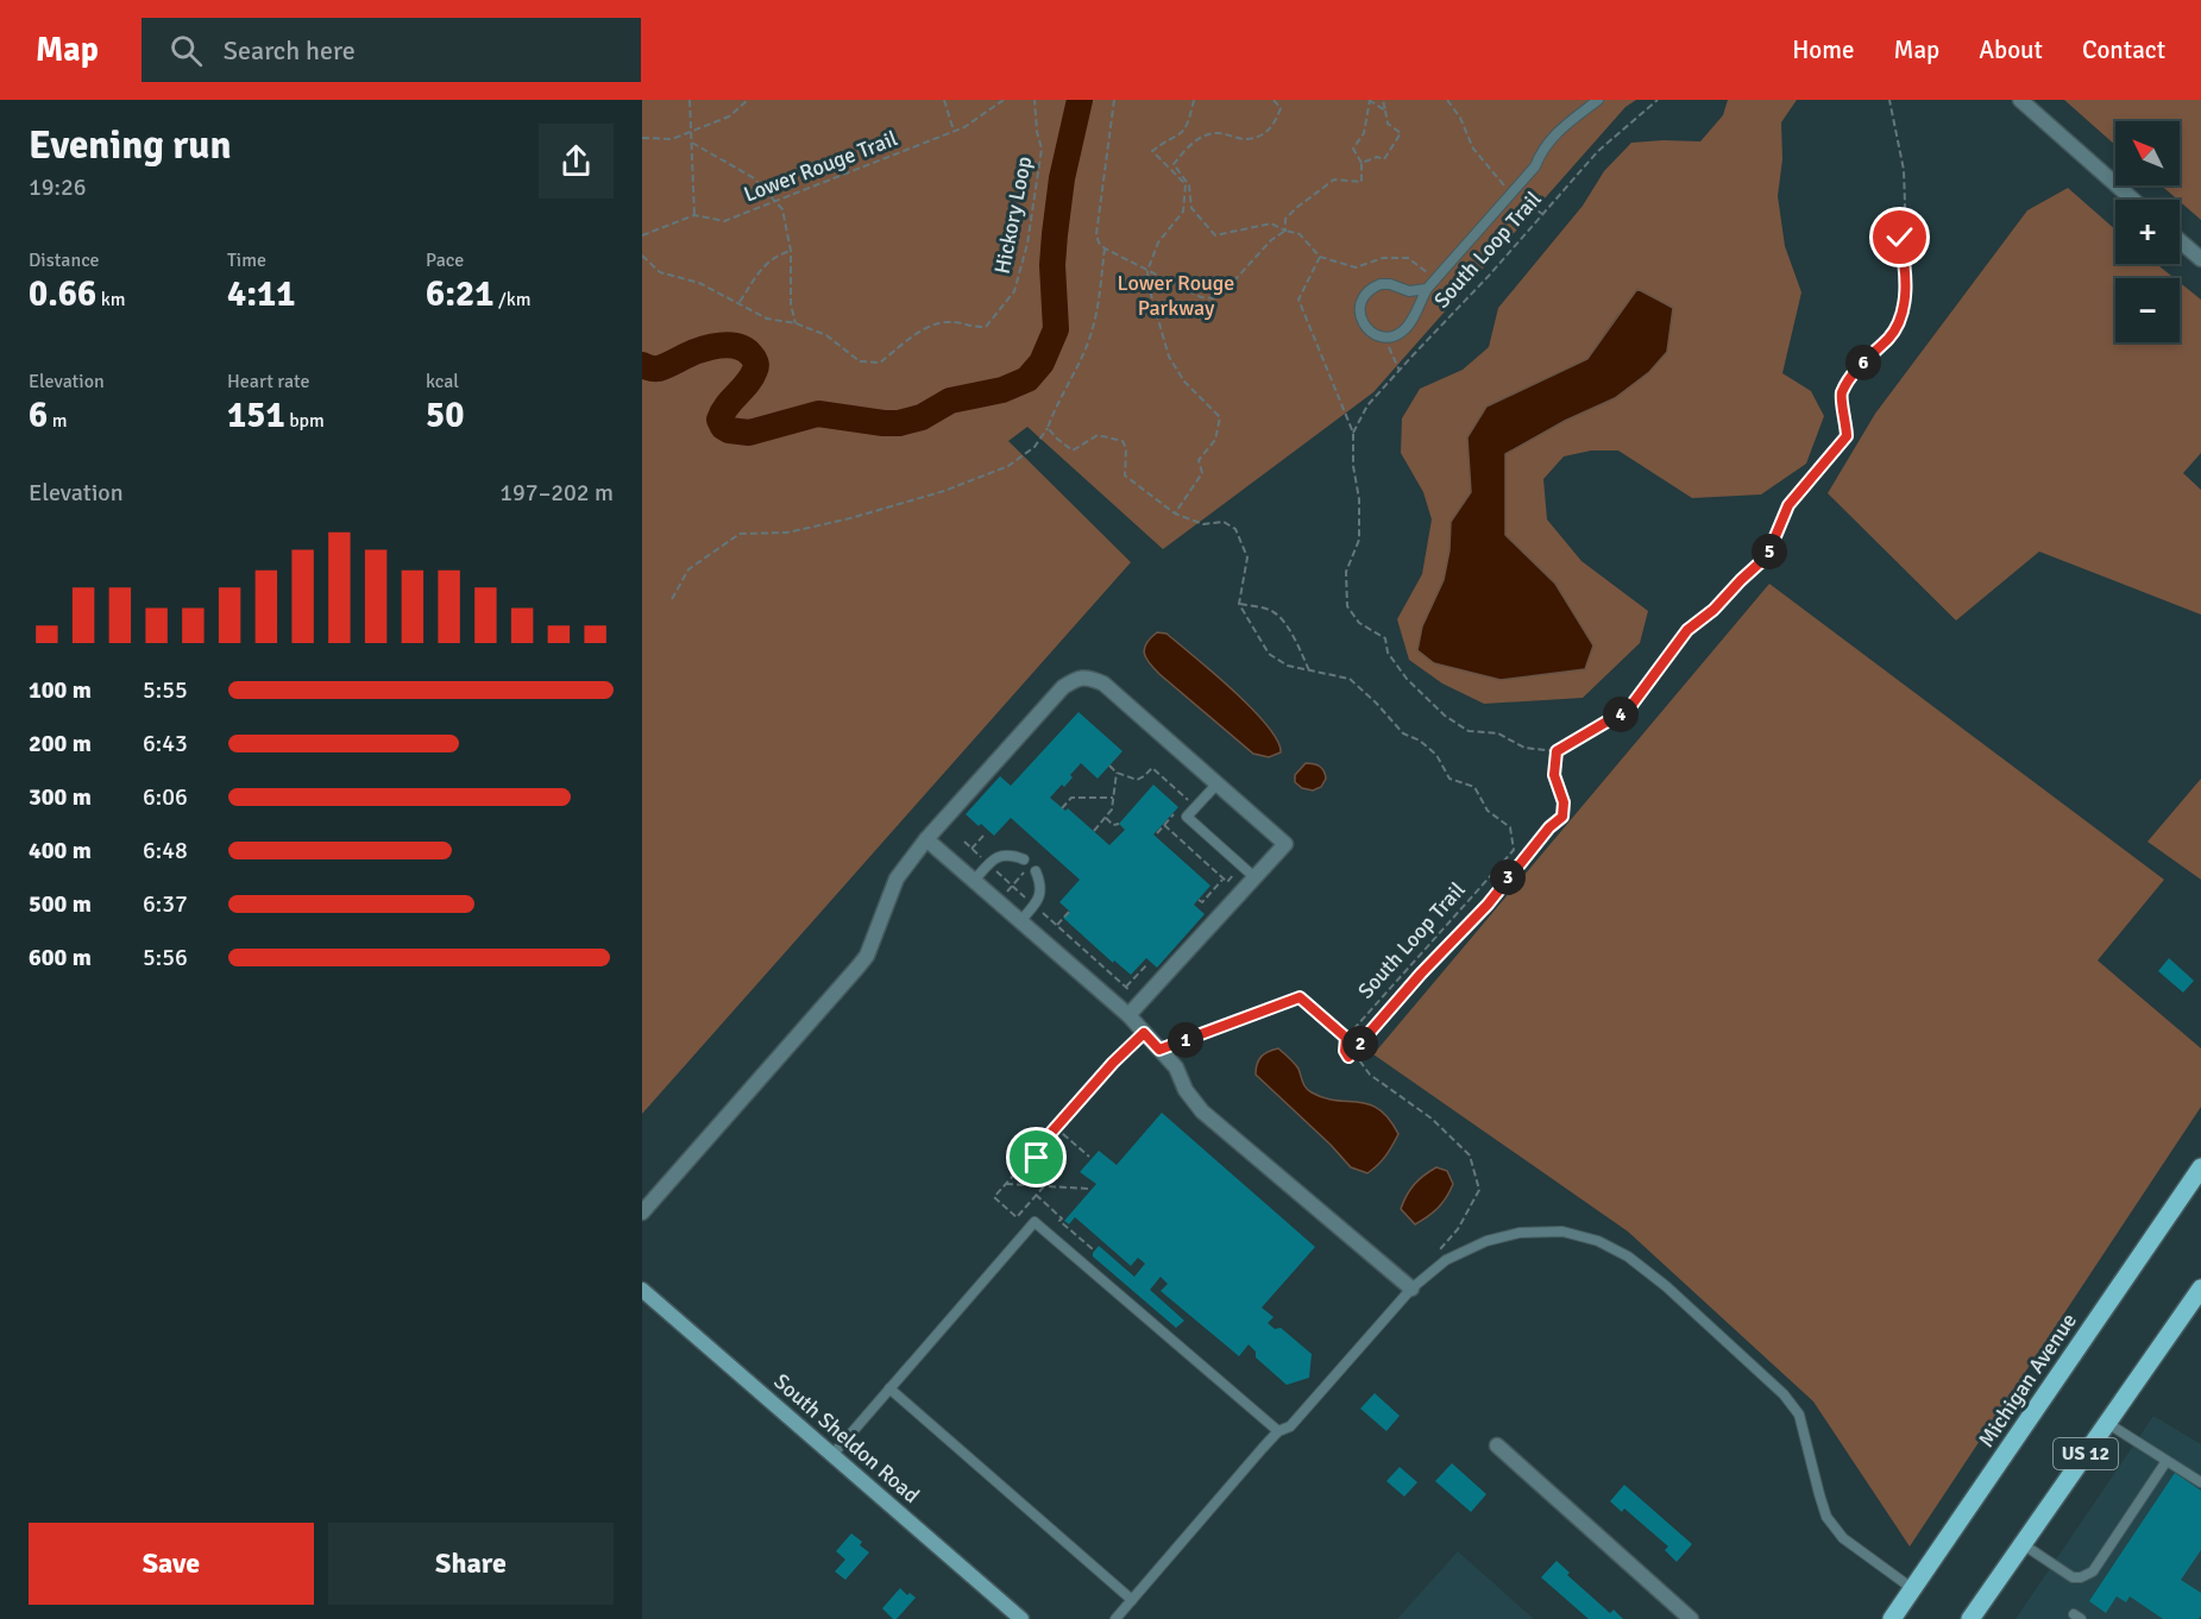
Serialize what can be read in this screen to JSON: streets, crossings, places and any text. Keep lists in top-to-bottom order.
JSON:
{
  "streets": {
    "main road": ["Michigan Avenue", "US 12"],
    "street": ["South Sheldon Road"],
    "path": ["Lower Rouge Trail", "Hickory Loop", "South Loop Trail"]
  },
  "parks": ["Lower Rouge Parkway"],
  "north": "top left",
  "page": {
    "header": "Map",
    "search": "Search here",
    "nav": [
      "Home",
      "Map",
      "About",
      "Contact"
    ],
    "heading": ["Evening run", "19:26"],
    "map_buttons": ["+", "−"],
    "stats": [
      ["Distance", "0.66 km"],
      ["Time", "4:11"],
      ["Pace", "6:21 /km"],
      ["Elevation", "6 m"],
      ["Heart rate", "151 bpm"],
      ["kcal", "50"]
    ],
    "pins": [
      "6",
      "5",
      "4",
      "3",
      "1",
      "2"
    ],
    "chart": ["Elevation", "197–202 m"],
    "list": [
      {
        "name": "100 m",
        "note": "5:55"
      },
      {
        "name": "200 m",
        "note": "6:43"
      },
      {
        "name": "300 m",
        "note": "6:06"
      },
      {
        "name": "400 m",
        "note": "6:48"
      },
      {
        "name": "500 m",
        "note": "6:37"
      },
      {
        "name": "600 m",
        "note": "5:56"
      }
    ],
    "buttons": ["Save", "Share"]
  }
}
